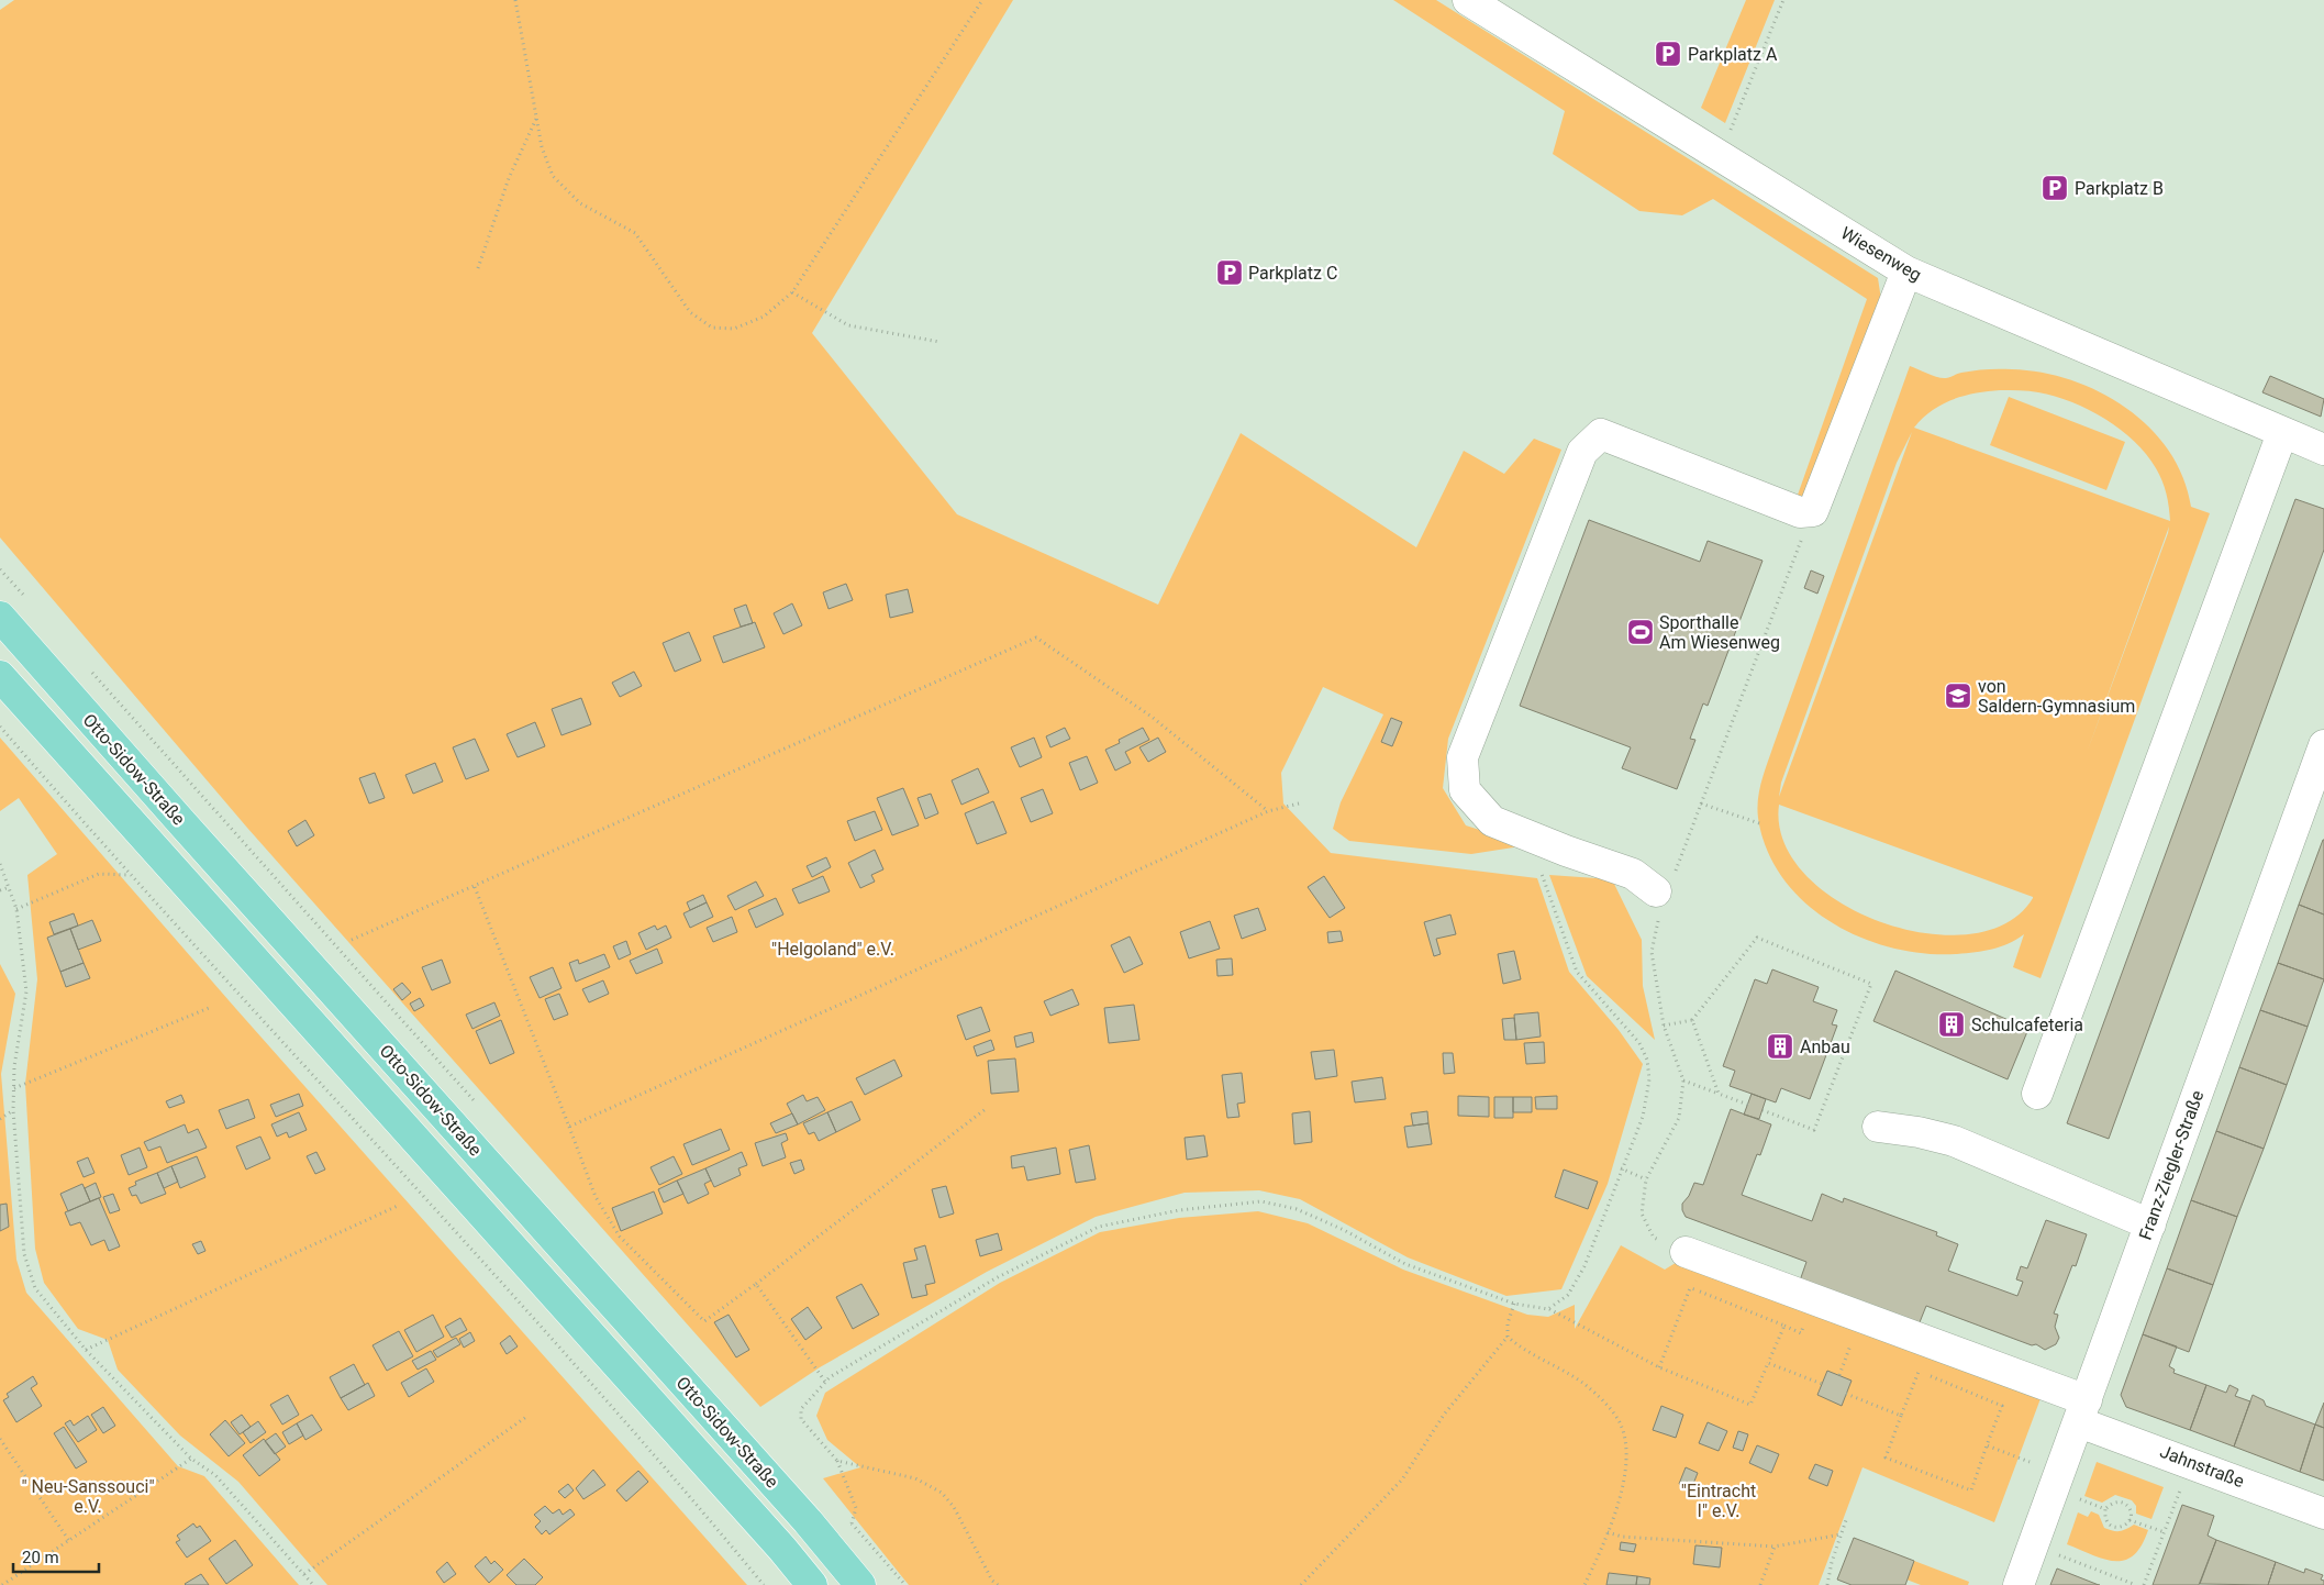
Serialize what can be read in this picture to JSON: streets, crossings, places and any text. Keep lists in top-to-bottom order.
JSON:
{
  "streets": {
    "main road": ["Otto-Sidow-Straße"],
    "street": ["Wiesenweg", "Franz-Ziegler-Straße", "Jahnstraße"]
  },
  "crossings": [
    ["Franz-Ziegler-Straße", "Jahnstraße"]
  ],
  "parks": ["\"Helgoland\" e.V.", "\" Neu-Sanssouci\" e.V.", "\"Eintracht I\" e.V."],
  "places": {
    "parking": ["Parkplatz A", "Parkplatz B", "Parkplatz C"],
    "sports": ["Sporthalle Am Wiesenweg"],
    "school or university": ["von Saldern-Gymnasium"],
    "building": ["Schulcafeteria", "Anbau"]
  },
  "scale_bar": "20 m"
}
